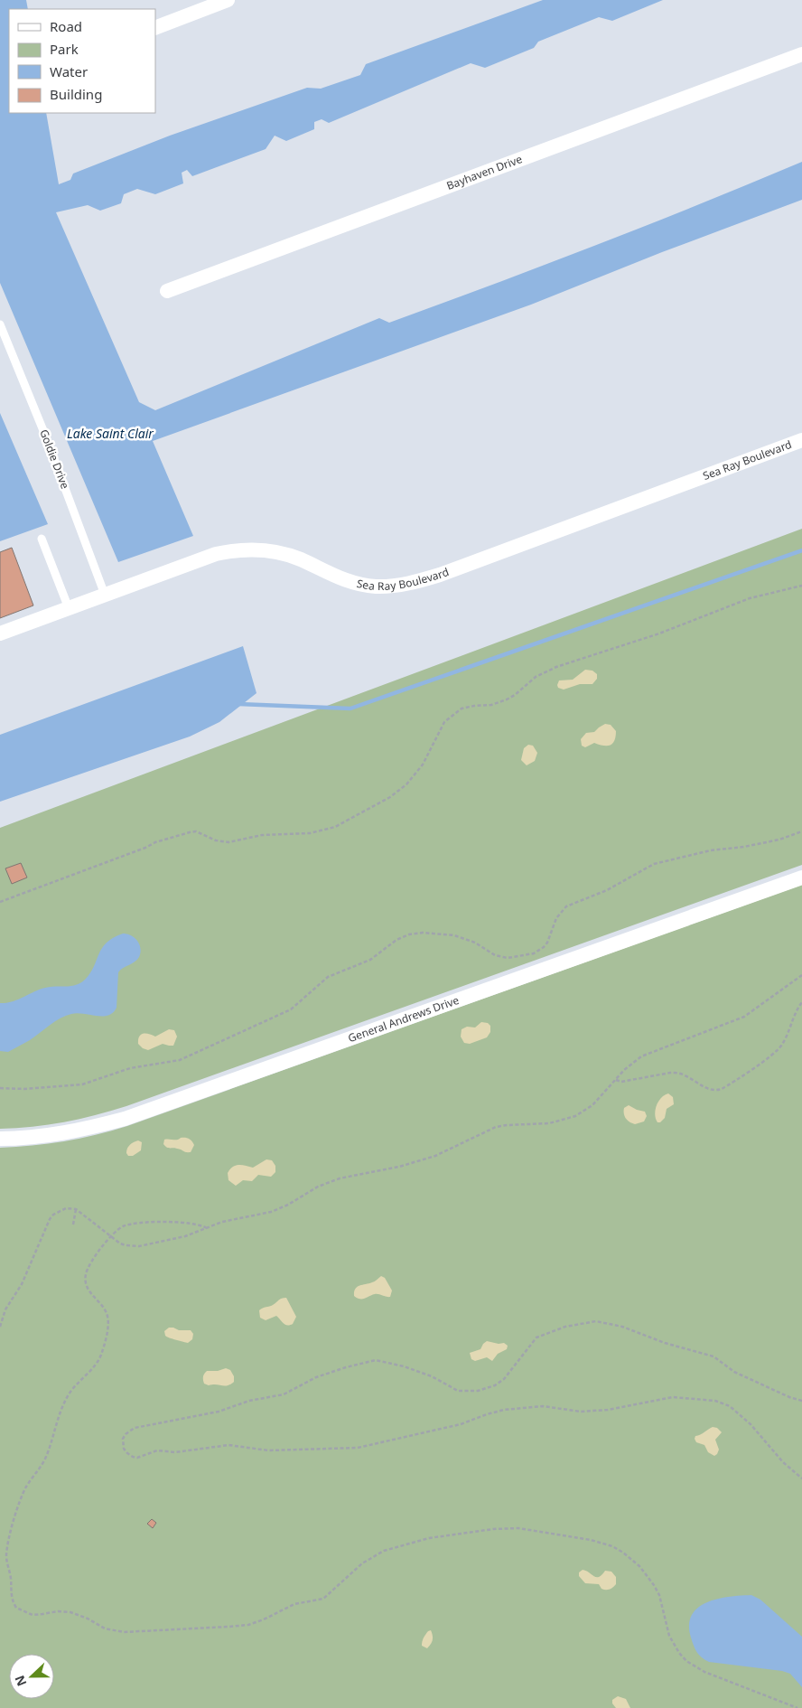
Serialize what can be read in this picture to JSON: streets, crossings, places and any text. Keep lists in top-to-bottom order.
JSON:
{
  "streets": {
    "street": ["Bayhaven Drive", "Sea Ray Boulevard", "General Andrews Drive"],
    "lane": ["Goldie Drive"]
  },
  "crossings": [
    ["Goldie Drive", "Sea Ray Boulevard"]
  ],
  "water": ["Lake Saint Clair"],
  "legend": [
    "Road",
    "Park",
    "Water",
    "Building"
  ],
  "north": "left"
}
